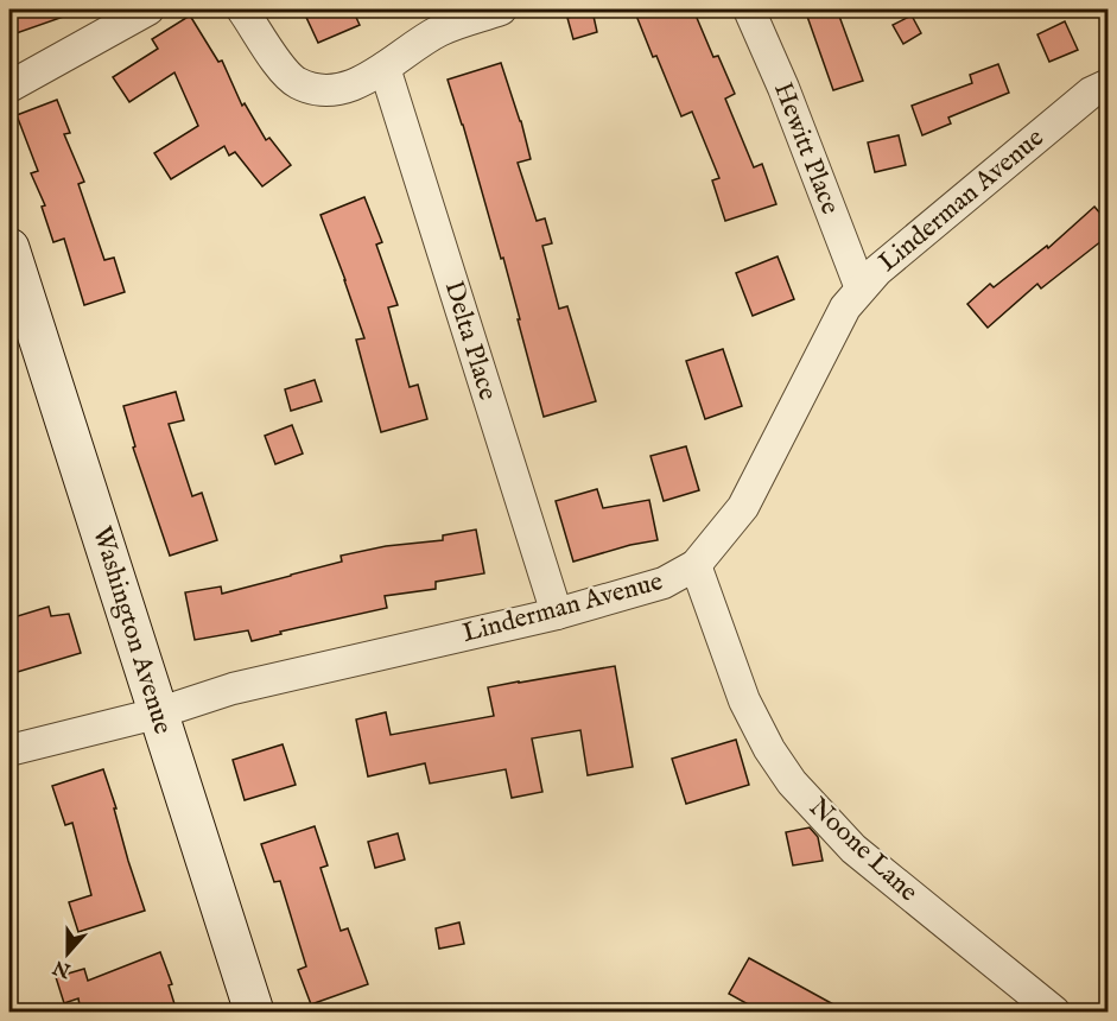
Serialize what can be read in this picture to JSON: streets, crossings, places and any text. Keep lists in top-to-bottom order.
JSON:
{
  "streets": {
    "main road": ["Washington Avenue"],
    "street": [
      "Hewitt Place",
      "Linderman Avenue",
      "Delta Place",
      "Noone Lane"
    ]
  },
  "crossings": [
    ["Hewitt Place", "Linderman Avenue"],
    ["Linderman Avenue", "Delta Place"],
    ["Linderman Avenue", "Washington Avenue"],
    ["Linderman Avenue", "Noone Lane"]
  ],
  "north": "bottom"
}
